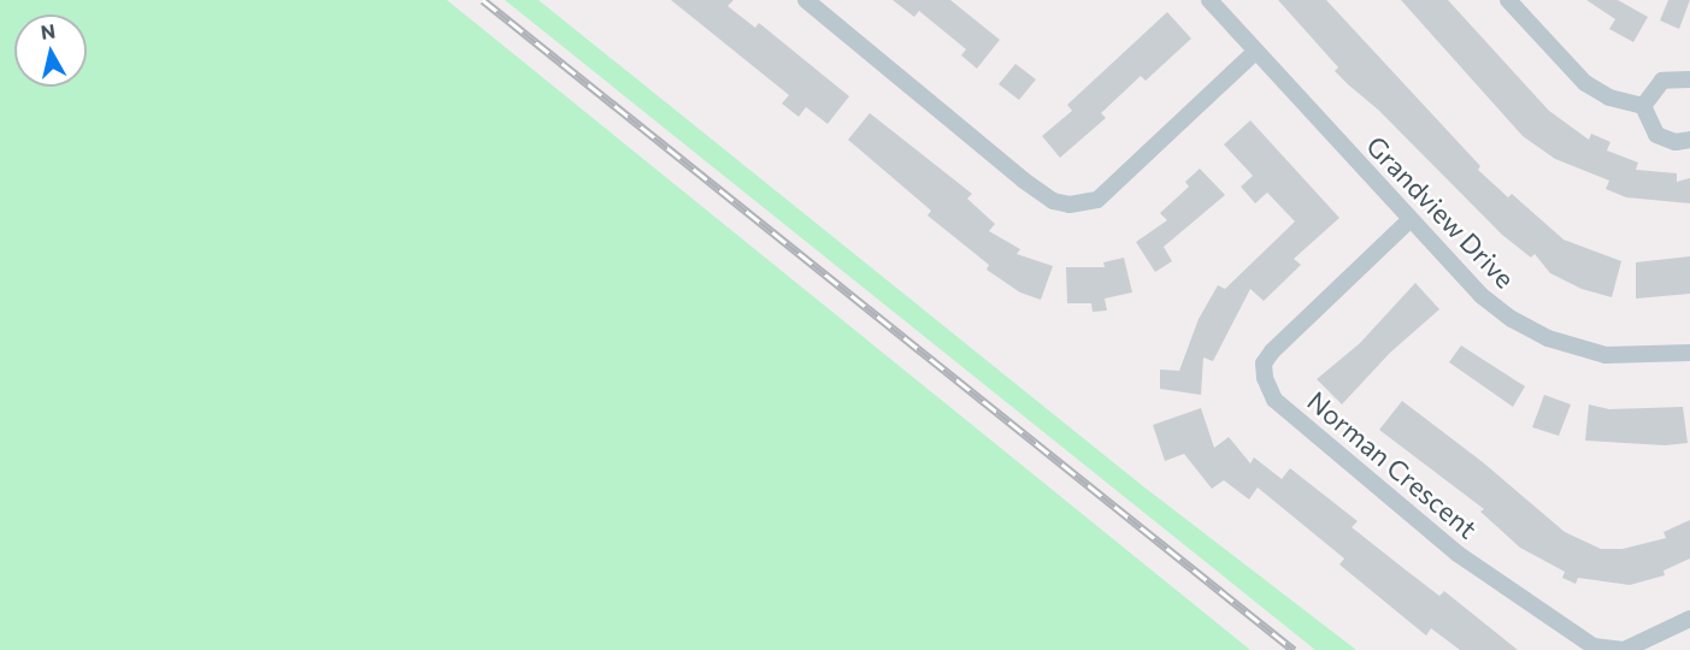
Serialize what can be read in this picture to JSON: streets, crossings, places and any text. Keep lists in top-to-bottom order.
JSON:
{
  "streets": {
    "street": ["Grandview Drive", "Norman Crescent"]
  },
  "crossings": [
    ["Grandview Drive", "Norman Crescent"]
  ],
  "north": "top"
}
